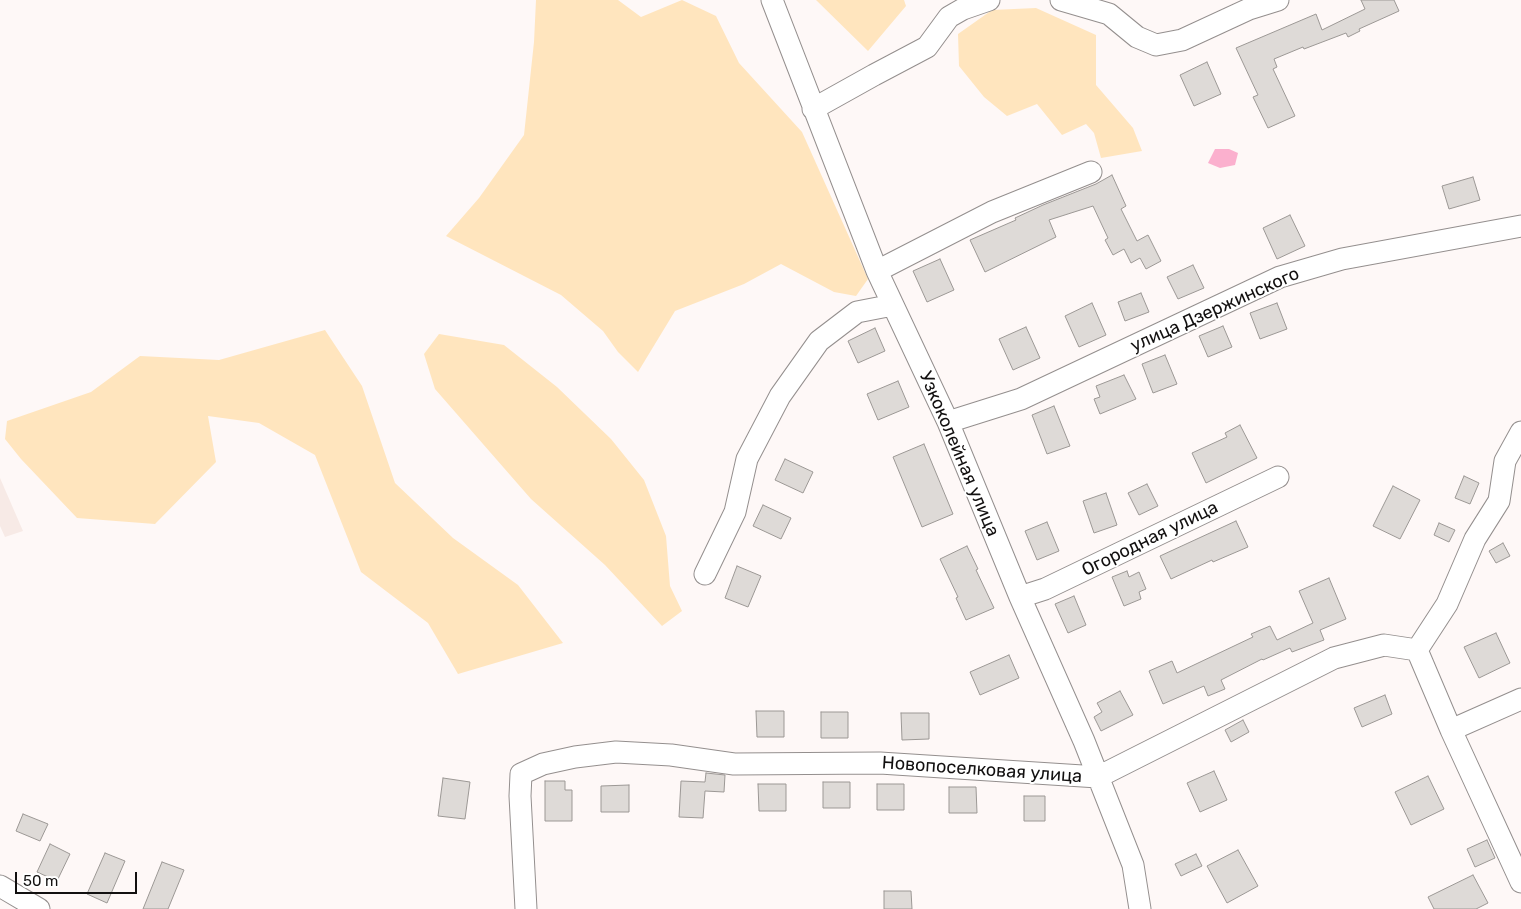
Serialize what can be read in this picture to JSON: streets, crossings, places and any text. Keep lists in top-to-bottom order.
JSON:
{
  "streets": {
    "street": [
      "улица Дзержинского",
      "Узкоколейная улица",
      "Огородная улица",
      "Новопоселковая улица"
    ]
  },
  "crossings": [
    ["улица Дзержинского", "Узкоколейная улица"],
    ["Узкоколейная улица", "Огородная улица"],
    ["Узкоколейная улица", "Новопоселковая улица"]
  ],
  "scale_bar": "50 m"
}
